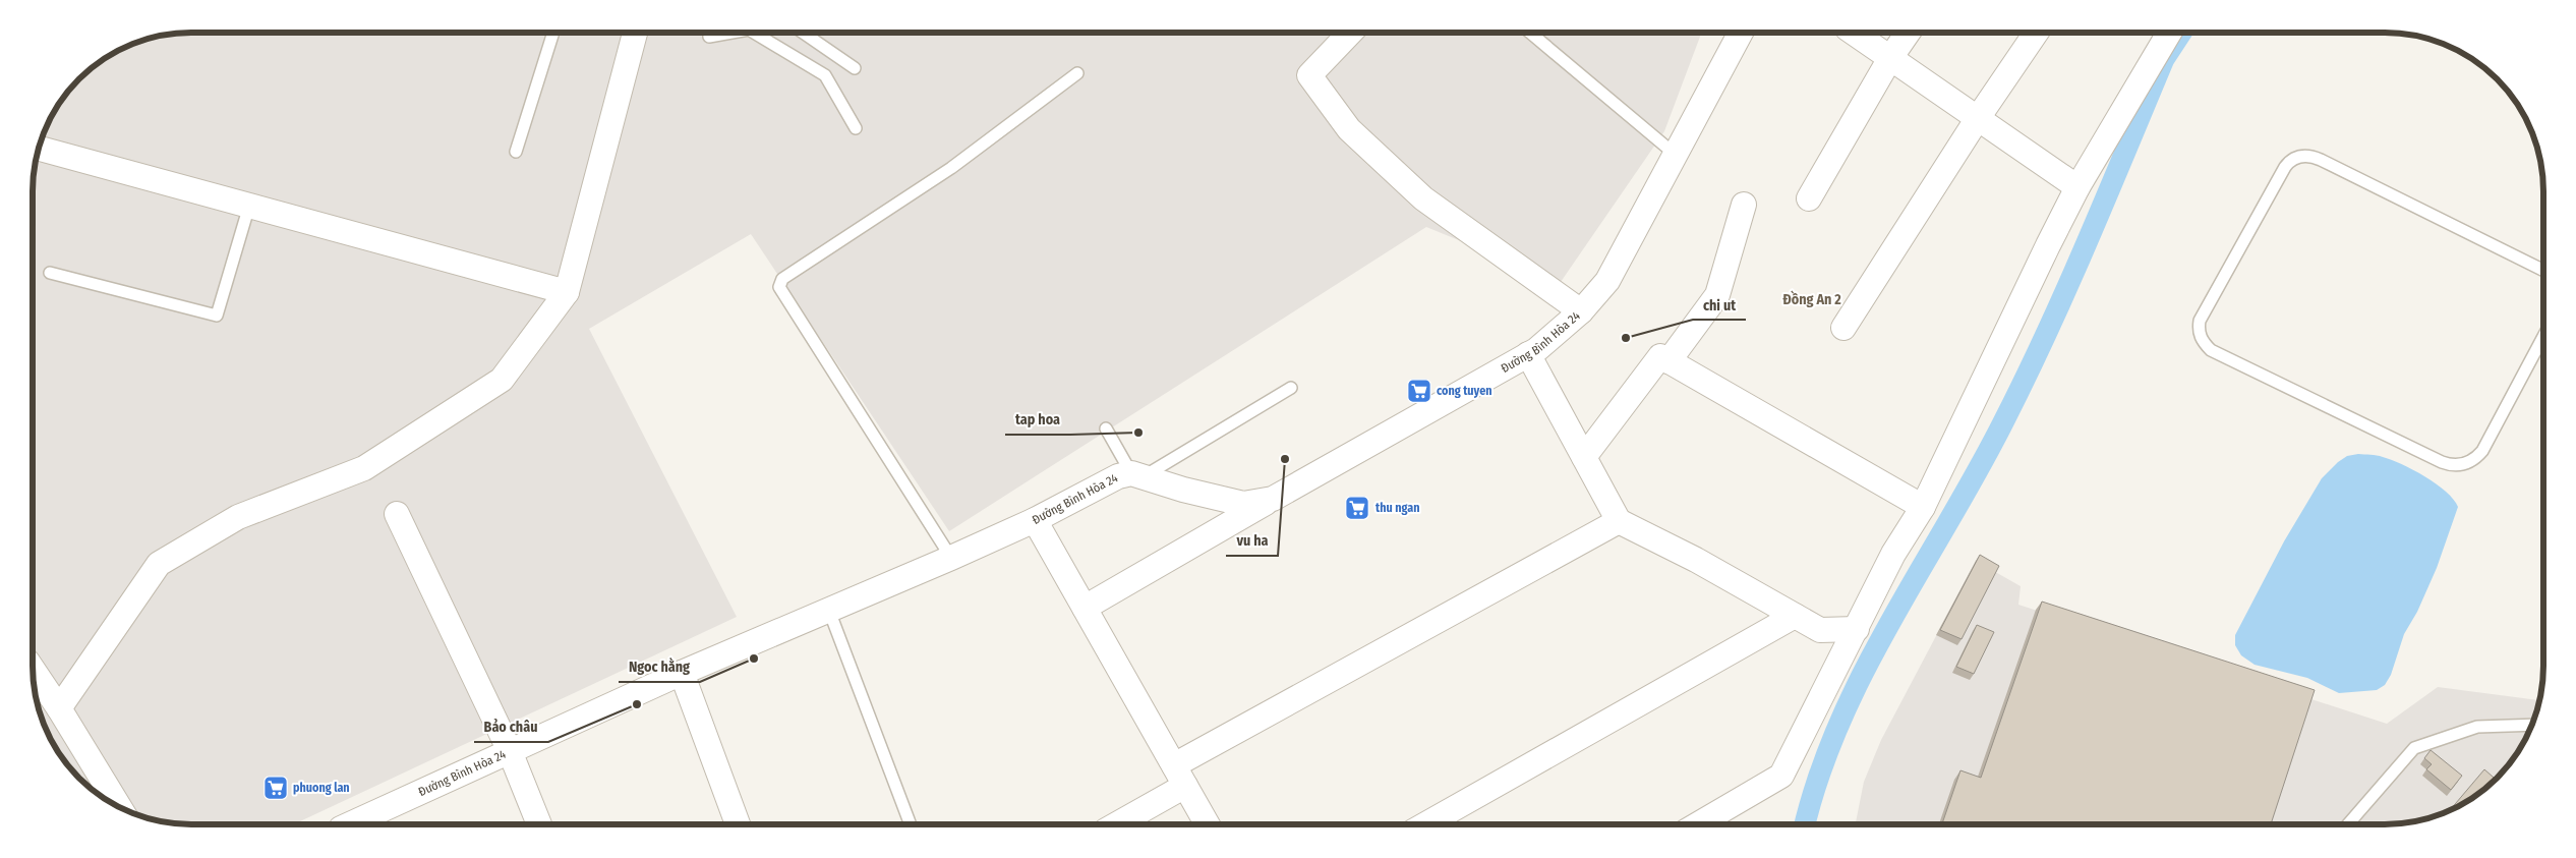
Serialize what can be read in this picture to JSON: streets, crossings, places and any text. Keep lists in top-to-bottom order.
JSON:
{
  "streets": {
    "street": ["Đường Bình Hòa 24"]
  },
  "districts": ["Đồng An 2"],
  "places": {
    "other": [
      "chi ut",
      "tap hoa",
      "vu ha",
      "Ngoc hằng",
      "Bảo châu"
    ],
    "supermarket": ["cong tuyen", "thu ngan", "phuong lan"]
  }
}
